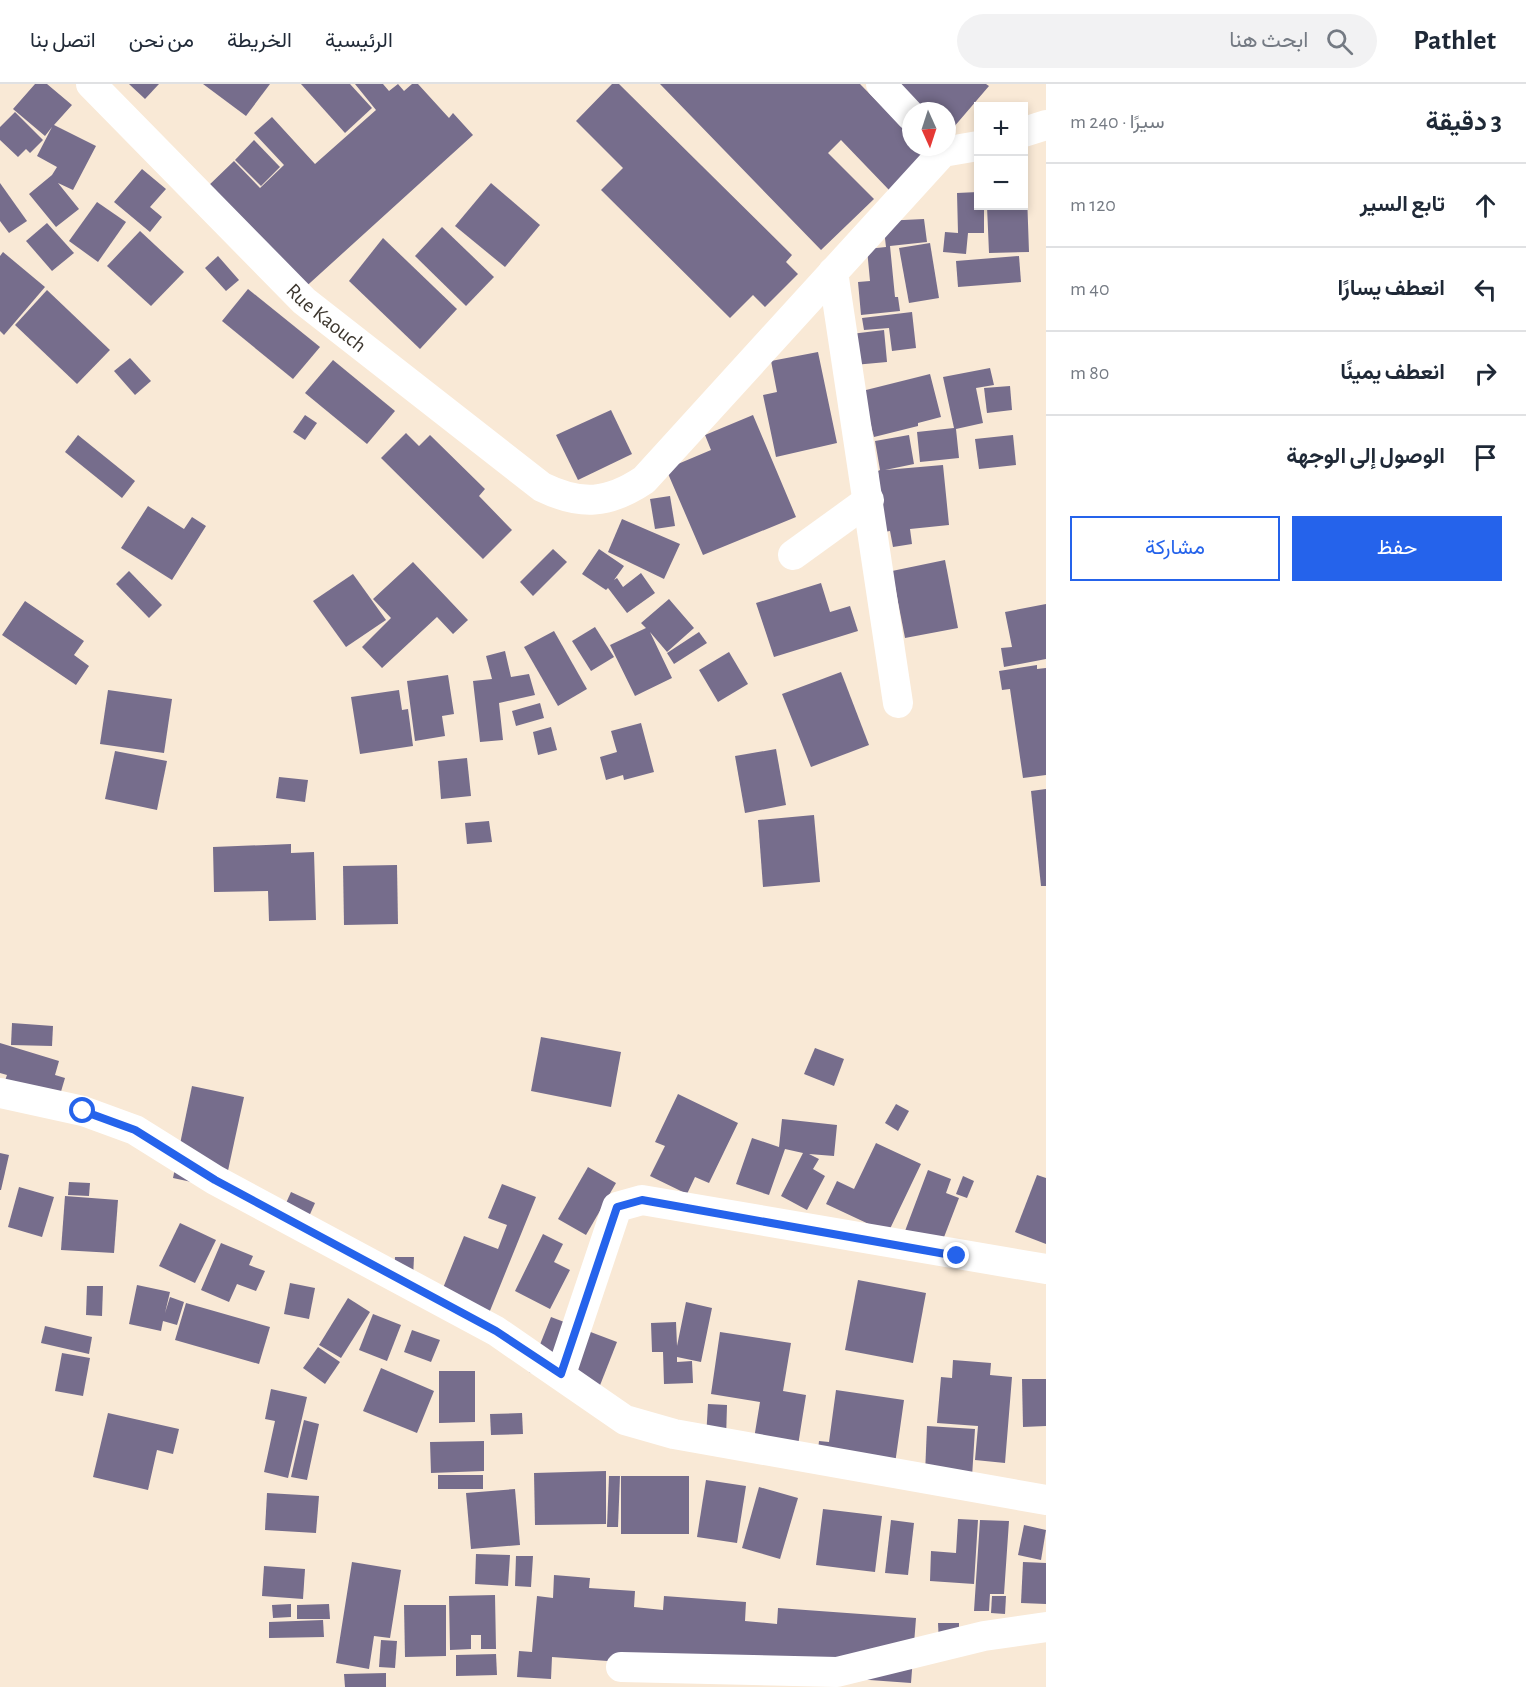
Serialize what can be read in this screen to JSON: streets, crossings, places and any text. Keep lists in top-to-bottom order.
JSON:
{
  "streets": {
    "street": ["Rue Kaouch"]
  },
  "north": "bottom",
  "page": {
    "header": "Pathlet",
    "search": "ابحث هنا",
    "nav": [
      "الرئيسية",
      "الخريطة",
      "من نحن",
      "اتصل بنا"
    ],
    "heading": ["3 دقيقة", "سيرًا · 240 m"],
    "map_buttons": ["+", "−"],
    "list": [
      ["تابع السير", "120 m"],
      ["انعطف يسارًا", "40 m"],
      ["انعطف يمينًا", "80 m"],
      "الوصول إلى الوجهة"
    ],
    "buttons": ["حفظ", "مشاركة"]
  }
}
